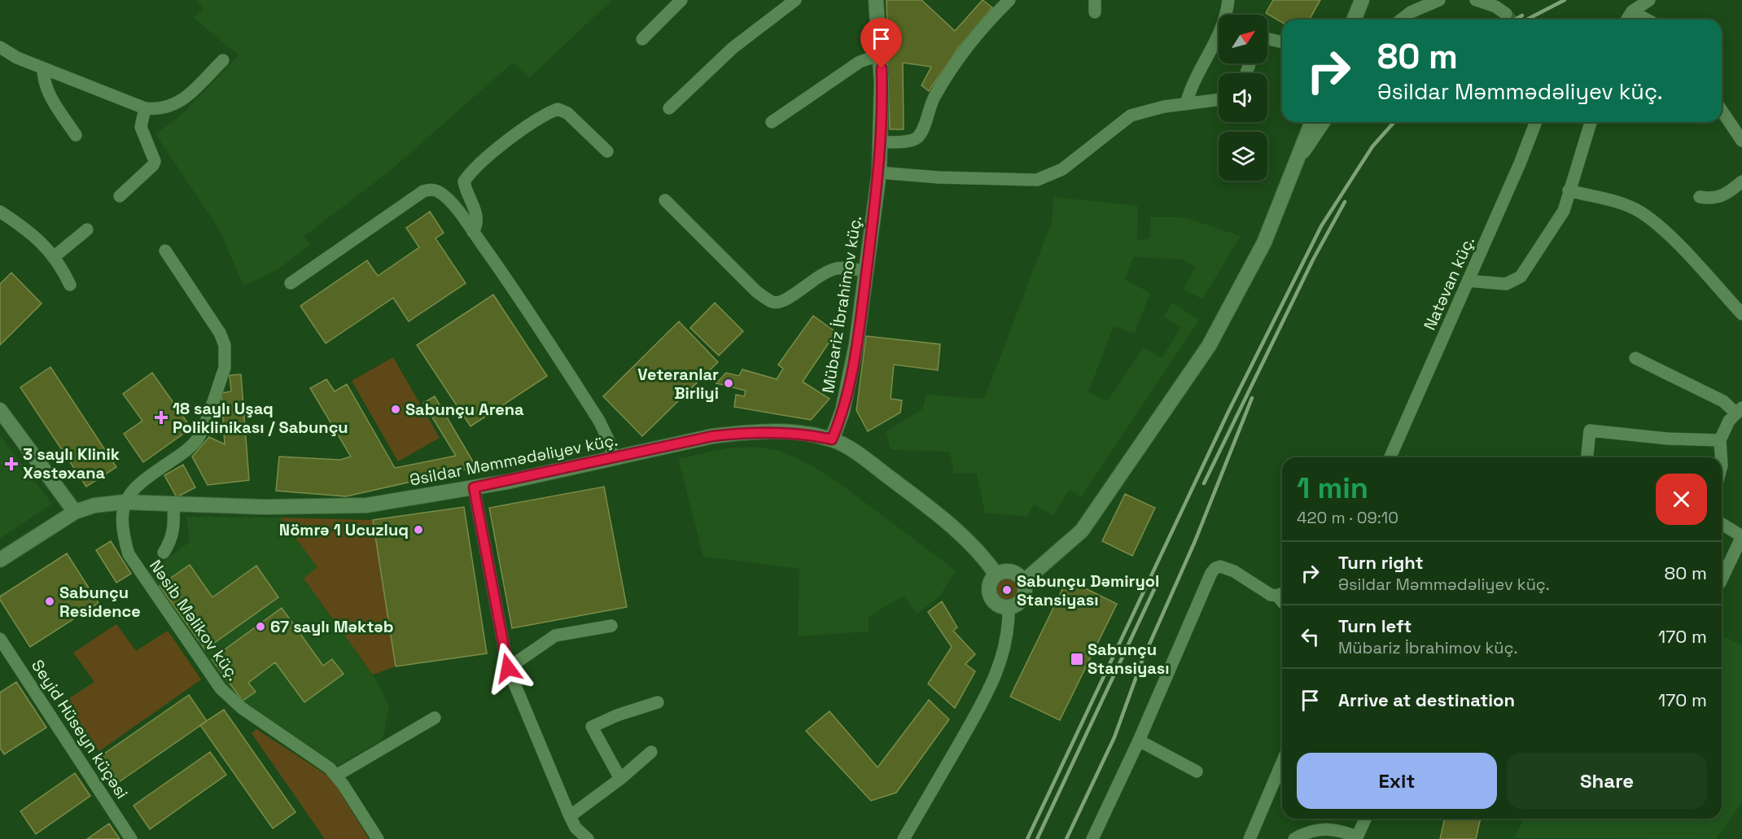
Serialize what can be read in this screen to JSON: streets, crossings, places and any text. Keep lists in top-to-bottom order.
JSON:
{
  "streets": {
    "street": [
      "Natəvan küç.",
      "Mübariz İbrahimov küç.",
      "Əsildar Məmmədəliyev küç.",
      "Nəsib Məlikov küç.",
      "Seyid Hüseyn küçəsi"
    ]
  },
  "crossings": [
    ["Mübariz İbrahimov küç.", "Əsildar Məmmədəliyev küç."],
    ["Əsildar Məmmədəliyev küç.", "Nəsib Məlikov küç."]
  ],
  "places": {
    "other": [
      "Veteranlar Birliyi",
      "Sabunçu Arena",
      "Nömrə 1 Ucuzluq",
      "Sabunçu Dəmiryol Stansiyası",
      "Sabunçu Residence",
      "67 saylı Məktəb"
    ],
    "health": ["18 saylı Uşaq Poliklinikası / Sabunçu", "3 saylı Klinik Xəstəxana"],
    "transit": ["Sabunçu Stansiyası"]
  },
  "north": "top right",
  "page": {
    "turn": ["80 m", "Əsildar Məmmədəliyev küç."],
    "heading": ["1 min", "420 m · 09:10"],
    "list": [
      {
        "name": "Turn right",
        "note": "Əsildar Məmmədəliyev küç.",
        "value": "80 m"
      },
      {
        "name": "Turn left",
        "note": "Mübariz İbrahimov küç.",
        "value": "170 m"
      },
      {
        "name": "Arrive at destination",
        "value": "170 m"
      }
    ],
    "buttons": ["Exit", "Share"]
  }
}
